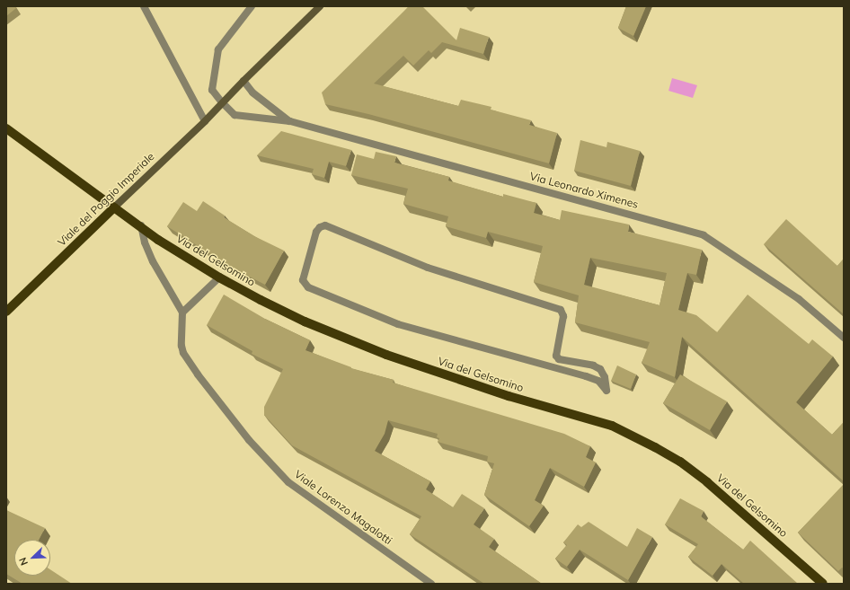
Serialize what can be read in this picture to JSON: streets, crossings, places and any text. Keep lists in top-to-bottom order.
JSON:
{
  "streets": {
    "main road": ["Viale del Poggio Imperiale", "Via del Gelsomino"],
    "street": ["Via Leonardo Ximenes", "Viale Lorenzo Magalotti"]
  },
  "crossings": [
    ["Via Leonardo Ximenes", "Viale del Poggio Imperiale"],
    ["Viale del Poggio Imperiale", "Via del Gelsomino"]
  ],
  "north": "bottom left"
}
